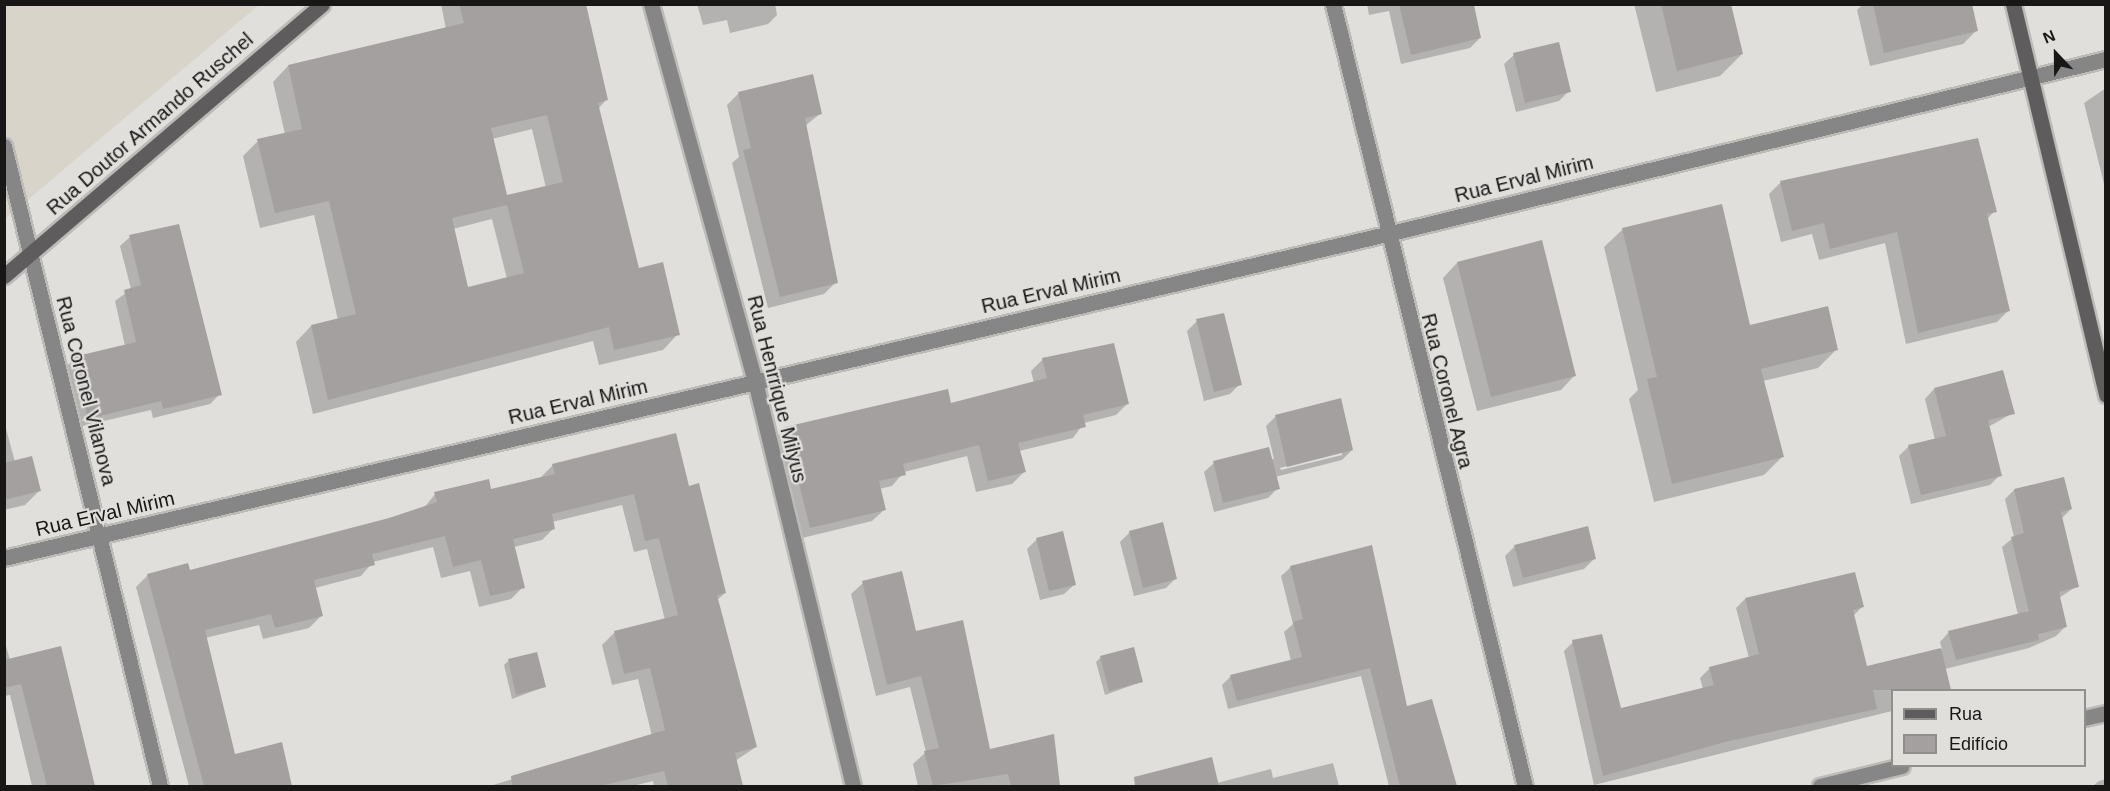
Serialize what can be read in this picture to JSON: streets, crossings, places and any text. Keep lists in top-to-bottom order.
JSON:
{
  "streets": {
    "main road": ["Rua Doutor Armando Ruschel"],
    "street": [
      "Rua Erval Mirim",
      "Rua Henrrique Milyus",
      "Rua Coronel Vilanova",
      "Rua Coronel Agra"
    ]
  },
  "crossings": [
    ["Rua Doutor Armando Ruschel", "Rua Coronel Vilanova"],
    ["Rua Erval Mirim", "Rua Henrrique Milyus"],
    ["Rua Erval Mirim", "Rua Coronel Vilanova"],
    ["Rua Erval Mirim", "Rua Coronel Agra"]
  ],
  "legend": ["Rua", "Edifício"],
  "north": "top"
}
